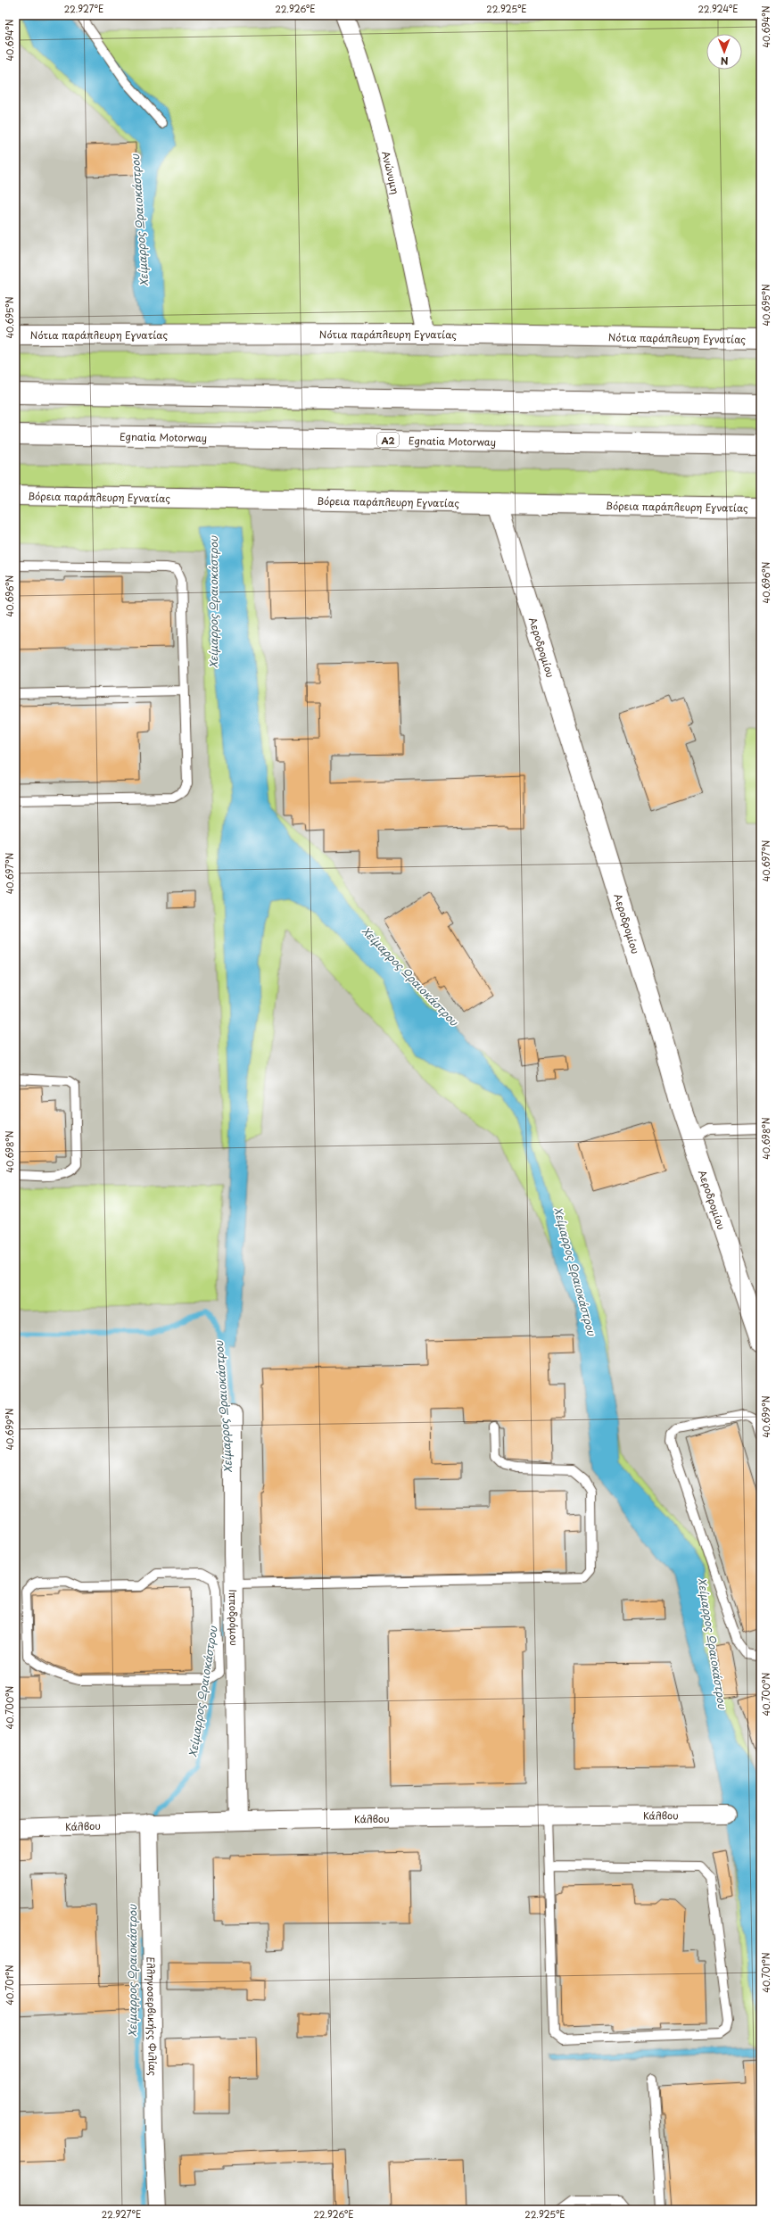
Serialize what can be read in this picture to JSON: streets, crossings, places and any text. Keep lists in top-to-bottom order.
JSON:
{
  "streets": {
    "main road": [
      "Νότια παράπλευρη Εγνατίας",
      "Egnatia Motorway",
      "Α2",
      "Βόρεια παράπλευρη Εγνατίας",
      "Αεροδρομίου"
    ],
    "street": [
      "Ανώνυμη",
      "Ιπποδρόμου",
      "Κάλβου",
      "Ελληνοσερβικήςς Φιλίας"
    ]
  },
  "crossings": [
    ["Ανώνυμη", "Νότια παράπλευρη Εγνατίας"],
    ["Βόρεια παράπλευρη Εγνατίας", "Αεροδρομίου"],
    ["Ιπποδρόμου", "Κάλβου"],
    ["Κάλβου", "Ελληνοσερβικήςς Φιλίας"]
  ],
  "water": ["Χείμαρρος Ωραιοκάστρου"],
  "north": "bottom",
  "coordinates": [
    "22.927°E",
    "22.926°E",
    "22.925°E",
    "22.924°E",
    "40.694°N",
    "40.695°N",
    "40.696°N",
    "40.697°N",
    "40.698°N",
    "40.699°N",
    "40.700°N",
    "40.701°N"
  ]
}
